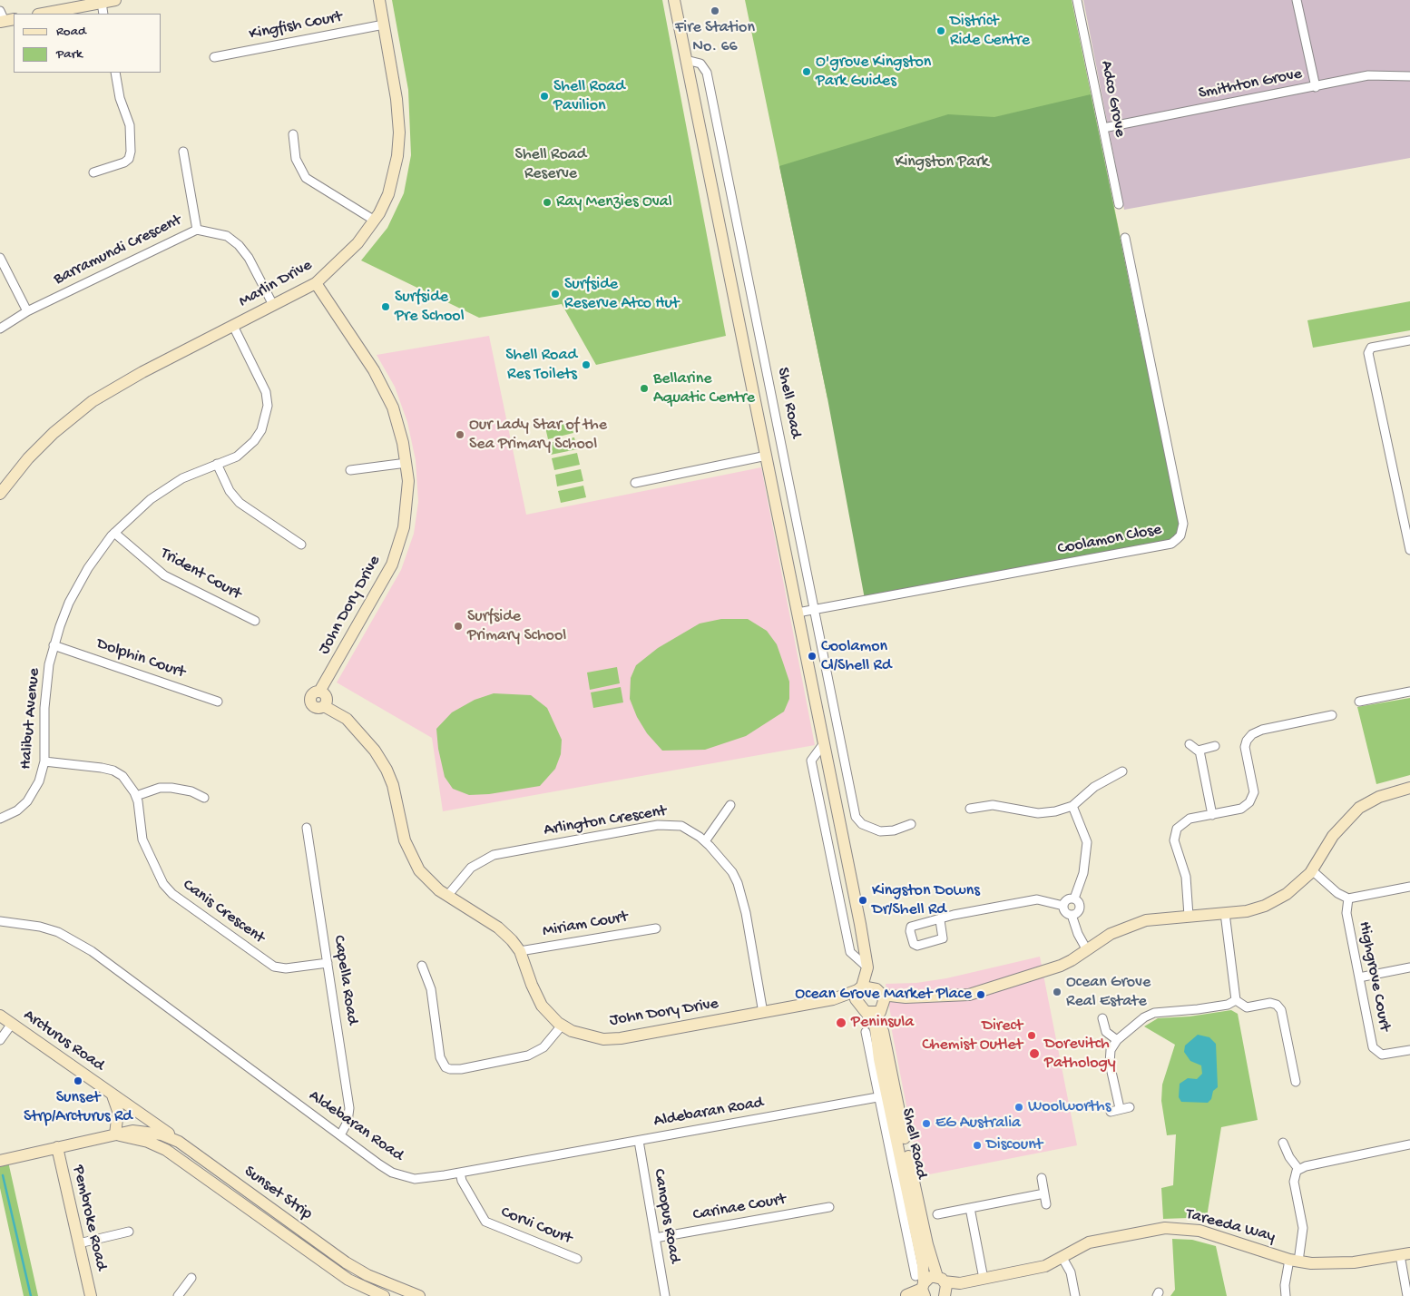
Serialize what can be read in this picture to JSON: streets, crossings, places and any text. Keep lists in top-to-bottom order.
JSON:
{
  "streets": {
    "street": [
      "Kingfish Court",
      "Smithton Grove",
      "Adco Grove",
      "Barramundi Crescent",
      "Marlin Drive",
      "Shell Road",
      "Coolamon Close",
      "Trident Court",
      "John Dory Drive",
      "Dolphin Court",
      "Halibut Avenue",
      "Arlington Crescent",
      "Canis Crescent",
      "Miriam Court",
      "Highgrove Court",
      "Capella Road",
      "Arcturus Road",
      "Aldebaran Road",
      "Sunset Strip",
      "Carinae Court",
      "Canopus Road",
      "Pembroke Road",
      "Corvi Court",
      "Tareeda Way"
    ]
  },
  "crossings": [
    ["Kingfish Court", "Marlin Drive"],
    ["Smithton Grove", "Adco Grove"],
    ["Barramundi Crescent", "Marlin Drive"],
    ["Marlin Drive", "John Dory Drive"],
    ["Marlin Drive", "Halibut Avenue"],
    ["Shell Road", "Coolamon Close"],
    ["Shell Road", "John Dory Drive"],
    ["Shell Road", "Aldebaran Road"],
    ["Shell Road", "Tareeda Way"],
    ["Trident Court", "Halibut Avenue"],
    ["John Dory Drive", "Arlington Crescent"],
    ["John Dory Drive", "Miriam Court"],
    ["Dolphin Court", "Halibut Avenue"],
    ["Halibut Avenue", "Canis Crescent"],
    ["Canis Crescent", "Capella Road"],
    ["Capella Road", "Aldebaran Road"],
    ["Arcturus Road", "Sunset Strip"],
    ["Aldebaran Road", "Canopus Road"],
    ["Aldebaran Road", "Corvi Court"],
    ["Sunset Strip", "Pembroke Road"],
    ["Carinae Court", "Canopus Road"]
  ],
  "parks": ["Shell Road Reserve", "Kingston Park"],
  "places": [
    "Fire Station No. 66",
    "District Ride Centre",
    "O'grove Kingston Park Guides",
    "Shell Road Pavilion",
    "Ray Menzies Oval",
    "Surfside Reserve Atco Hut",
    "Surfside Pre School",
    "Shell Road Res Toilets",
    "Bellarine Aquatic Centre",
    "Our Lady Star of the Sea Primary School",
    "Surfside Primary School",
    "Coolamon Cl/Shell Rd",
    "Kingston Downs Dr/Shell Rd",
    "Ocean Grove Real Estate",
    "Ocean Grove Market Place",
    "Peninsula",
    "Direct Chemist Outlet",
    "Dorevitch Pathology",
    "Sunset Strp/Arcturus Rd",
    "Woolworths",
    "EG Australia",
    "Discount"
  ],
  "legend": ["Road", "Park"]
}
